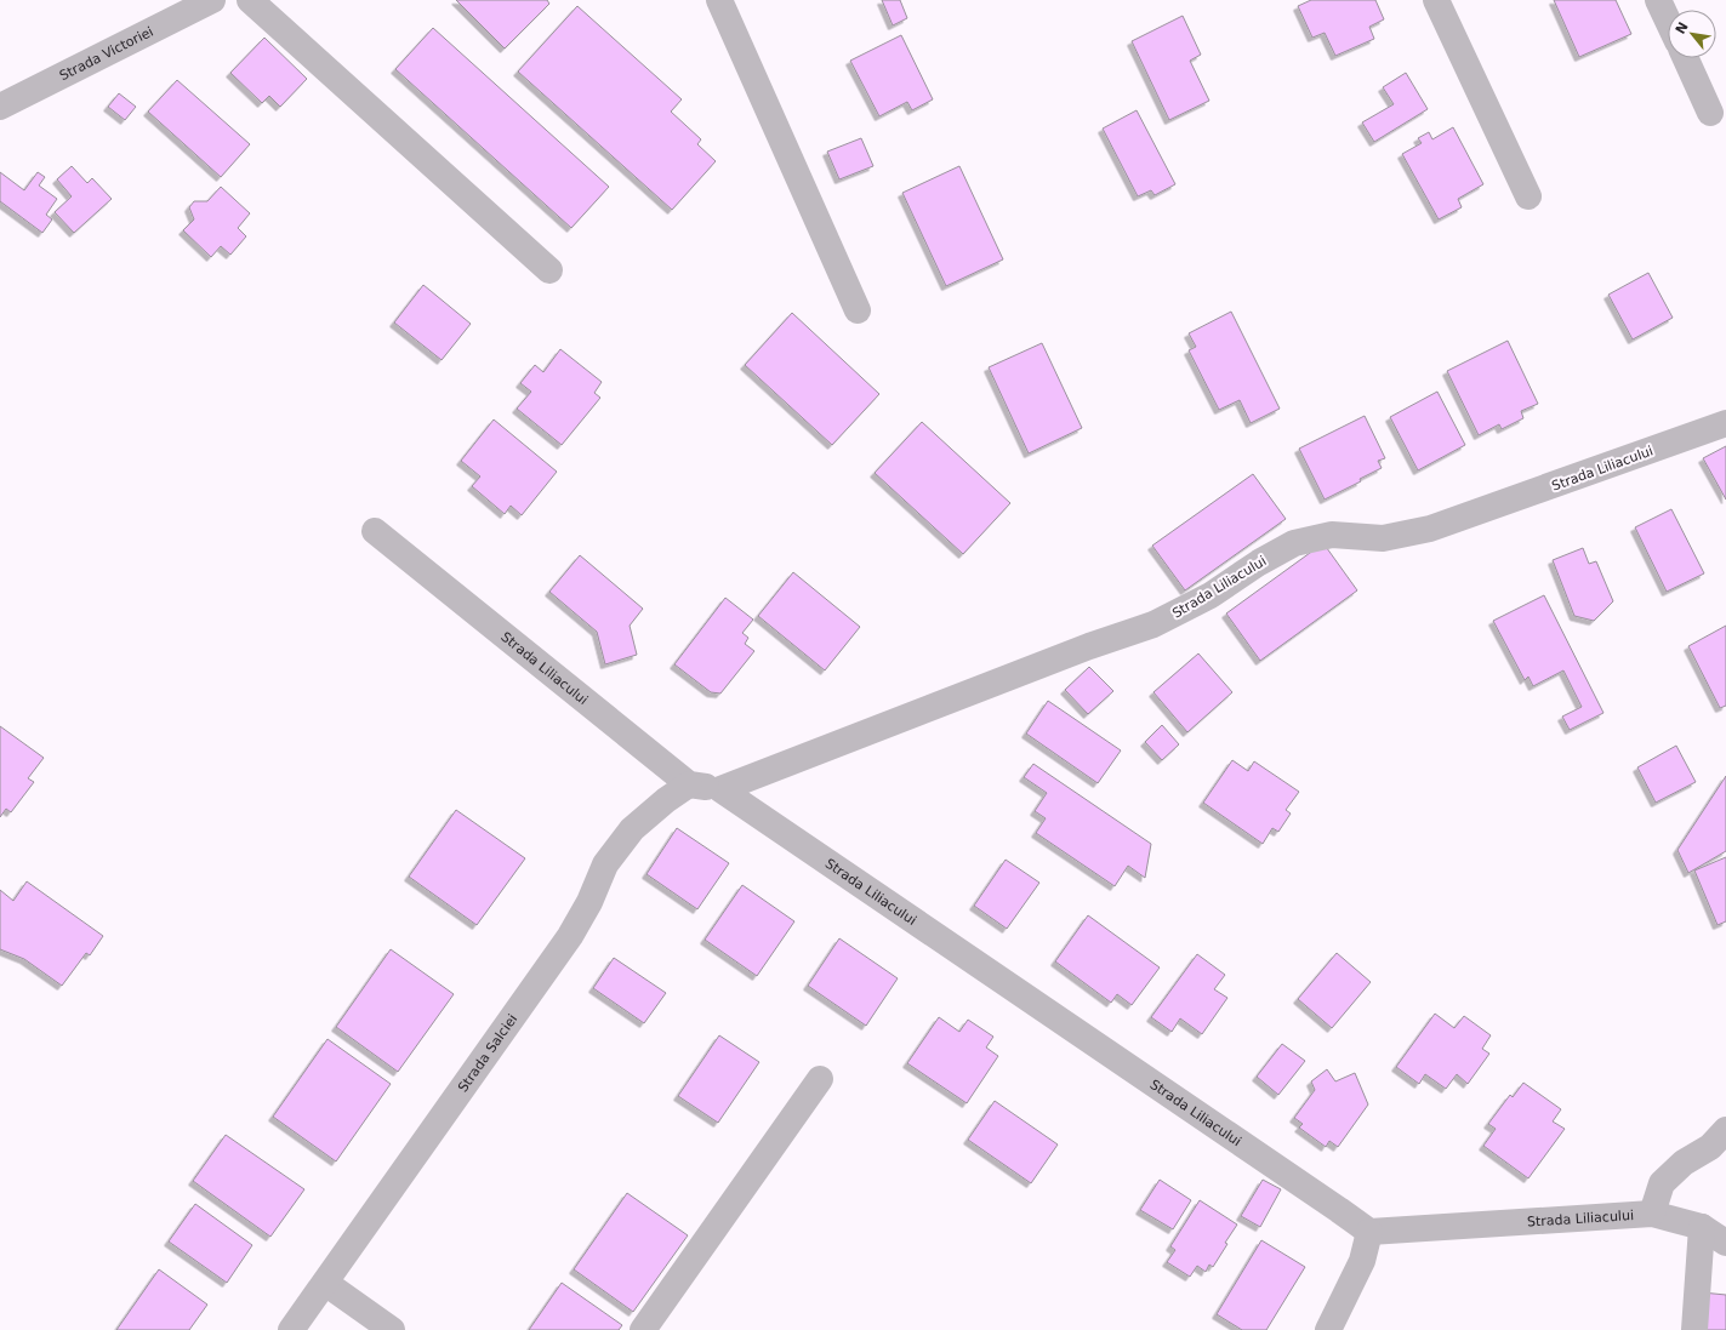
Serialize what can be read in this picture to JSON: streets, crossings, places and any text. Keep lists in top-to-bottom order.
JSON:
{
  "streets": {
    "street": ["Strada Victoriei", "Strada Liliacului", "Strada Salciei"]
  },
  "crossings": [
    ["Strada Liliacului", "Strada Salciei"]
  ],
  "north": "top left"
}
